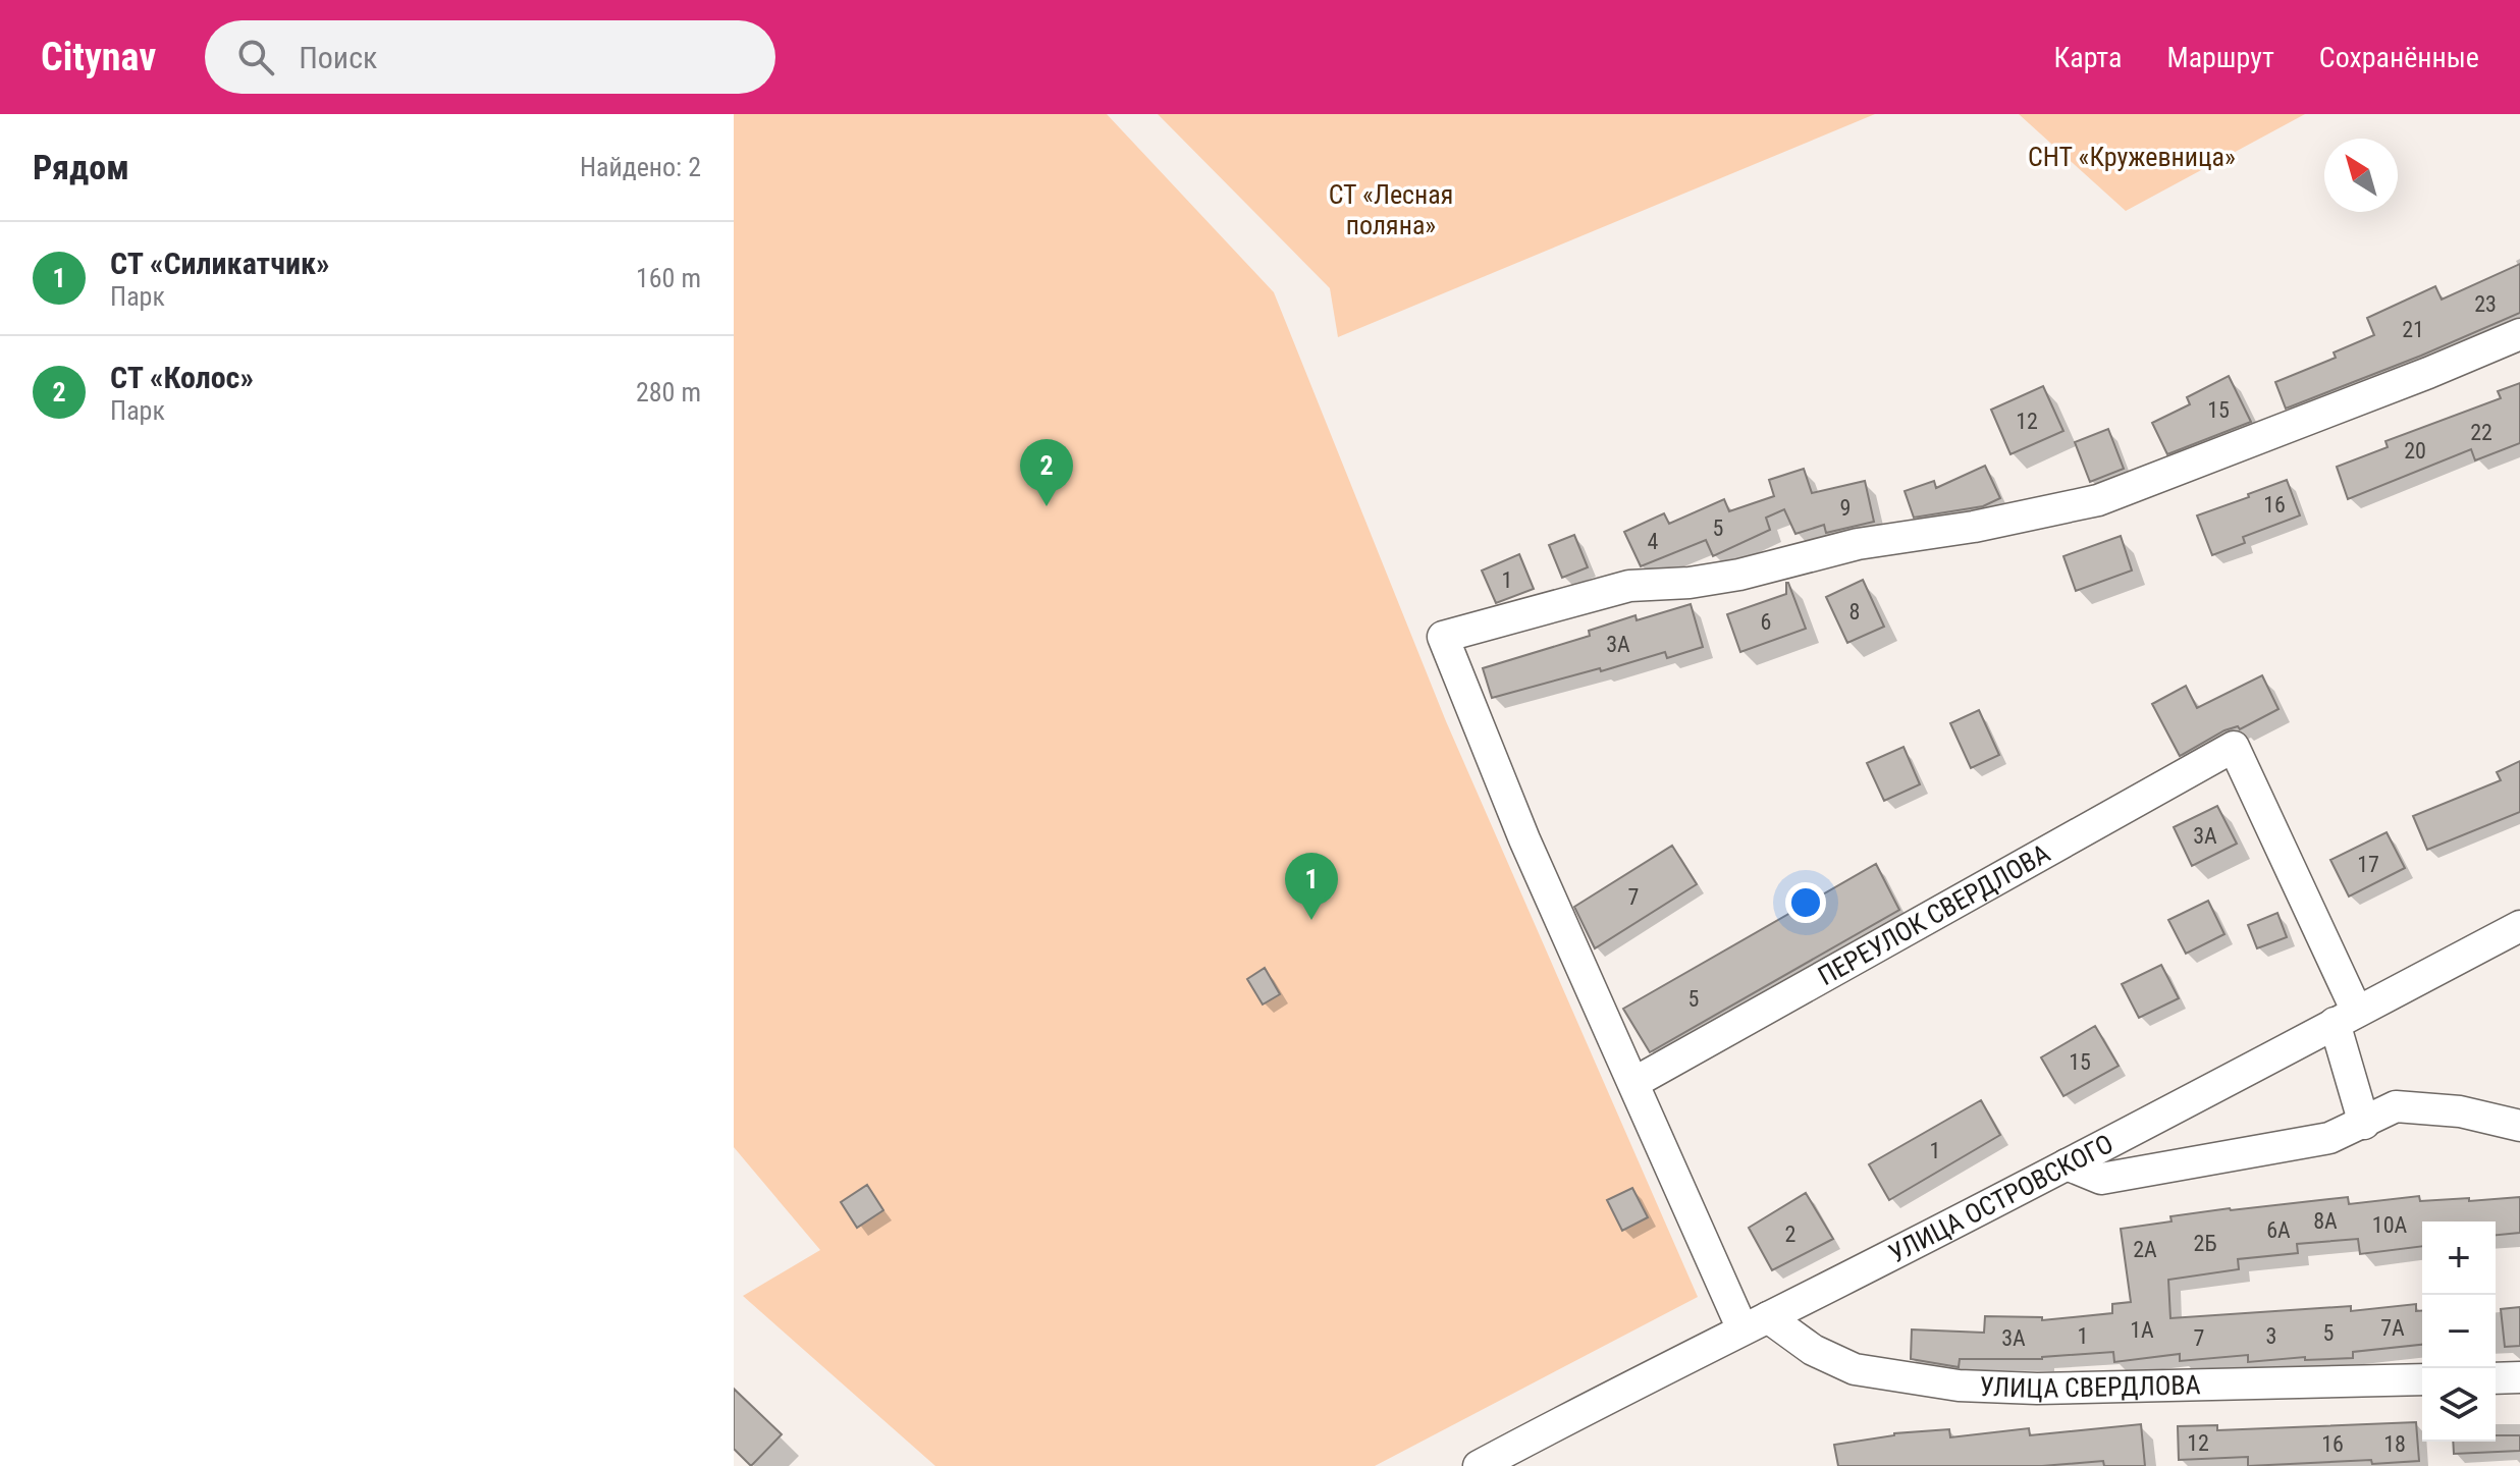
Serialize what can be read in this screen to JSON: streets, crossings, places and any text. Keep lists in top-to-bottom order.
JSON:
{
  "streets": {
    "street": ["ПЕРЕУЛОК СВЕРДЛОВА", "УЛИЦА ОСТРОВСКОГО", "УЛИЦА СВЕРДЛОВА"]
  },
  "crossings": [
    ["ПЕРЕУЛОК СВЕРДЛОВА", "УЛИЦА ОСТРОВСКОГО"],
    ["УЛИЦА ОСТРОВСКОГО", "УЛИЦА СВЕРДЛОВА"]
  ],
  "parks": ["СНТ «Кружевница»", "СТ «Лесная поляна»"],
  "house_numbers": [
    "23",
    "21",
    "15",
    "12",
    "22",
    "20",
    "16",
    "9",
    "5",
    "4",
    "1",
    "8",
    "6",
    "3А",
    "3А",
    "17",
    "7",
    "5",
    "15",
    "1",
    "8А",
    "10А",
    "6А",
    "2",
    "2Б",
    "2А",
    "7А",
    "1А",
    "5",
    "1",
    "3",
    "3А",
    "7",
    "12",
    "16",
    "18"
  ],
  "north": "top left",
  "page": {
    "header": "Citynav",
    "search": "Поиск",
    "nav": ["Карта", "Маршрут", "Сохранённые"],
    "heading": ["Рядом", "Найдено: 2"],
    "list": [
      {
        "mark": "1",
        "name": "СТ «Силикатчик»",
        "note": "Парк",
        "value": "160 m"
      },
      {
        "mark": "2",
        "name": "СТ «Колос»",
        "note": "Парк",
        "value": "280 m"
      }
    ],
    "pins": ["2", "1"],
    "map_buttons": ["+", "−"]
  }
}
